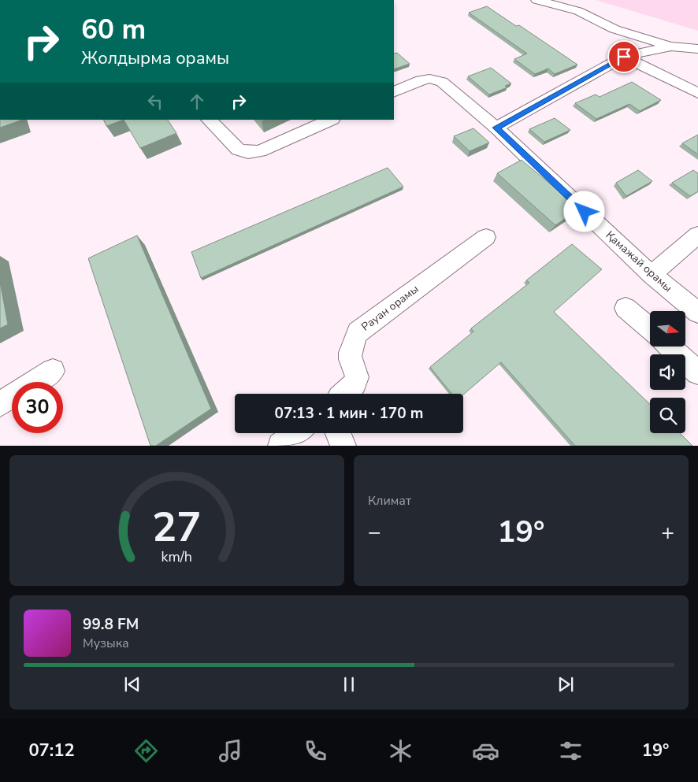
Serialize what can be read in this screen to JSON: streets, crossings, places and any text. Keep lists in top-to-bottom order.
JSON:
{
  "streets": {
    "street": ["Қамажай орамы", "Рауан орамы"]
  },
  "north": "right",
  "page": {
    "turn": ["60 m", "Жолдырма орамы"],
    "limit": "30",
    "trip": "07:13 · 1 мин · 170 m",
    "tile": "Климат",
    "heat": ["−", "19°", "+"],
    "song": ["99.8 FM", "Музыка"],
    "tabs": ["07:12", "19°"],
    "gauge": ["27", "km/h"]
  }
}
